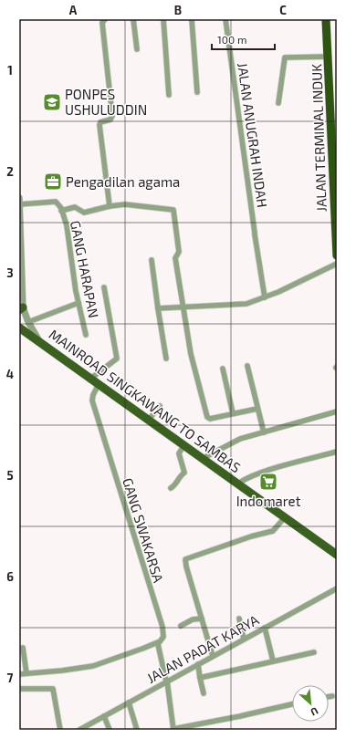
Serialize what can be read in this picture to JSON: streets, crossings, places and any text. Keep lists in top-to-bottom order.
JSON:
{
  "streets": {
    "highway": ["JALAN TERMINAL INDUK"],
    "main road": ["MAINROAD SINGKAWANG TO SAMBAS"],
    "street": [
      "JALAN ANUGRAH INDAH",
      "GANG HARAPAN",
      "GANG SWAKARSA",
      "JALAN PADAT KARYA"
    ]
  },
  "crossings": [
    ["GANG HARAPAN", "MAINROAD SINGKAWANG TO SAMBAS"],
    ["MAINROAD SINGKAWANG TO SAMBAS", "GANG SWAKARSA"],
    ["GANG SWAKARSA", "JALAN PADAT KARYA"]
  ],
  "places": {
    "school or university": ["PONPES USHULUDDIN"],
    "office": ["Pengadilan agama"],
    "supermarket": ["Indomaret"]
  },
  "scale_bar": "100 m",
  "north": "bottom right",
  "grid": {
    "columns": ["A", "B", "C"],
    "rows": [
      "1",
      "2",
      "3",
      "4",
      "5",
      "6",
      "7"
    ]
  }
}
